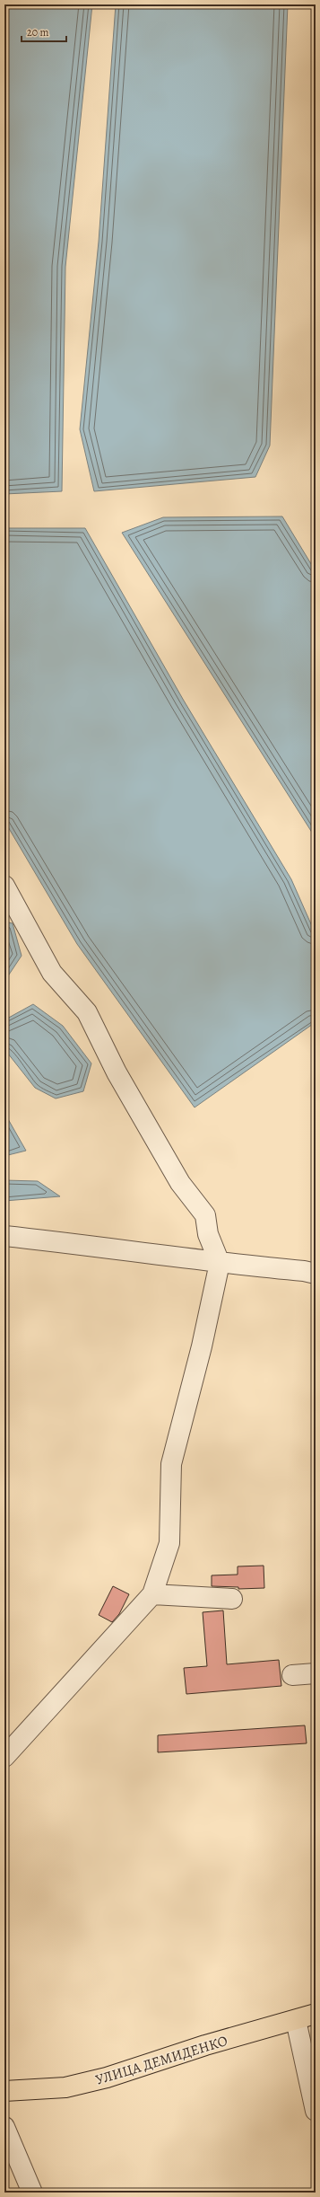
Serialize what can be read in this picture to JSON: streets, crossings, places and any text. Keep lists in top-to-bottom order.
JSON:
{
  "streets": {
    "main road": ["УЛИЦА ДЕМИДЕНКО"]
  },
  "scale_bar": "20 m"
}
